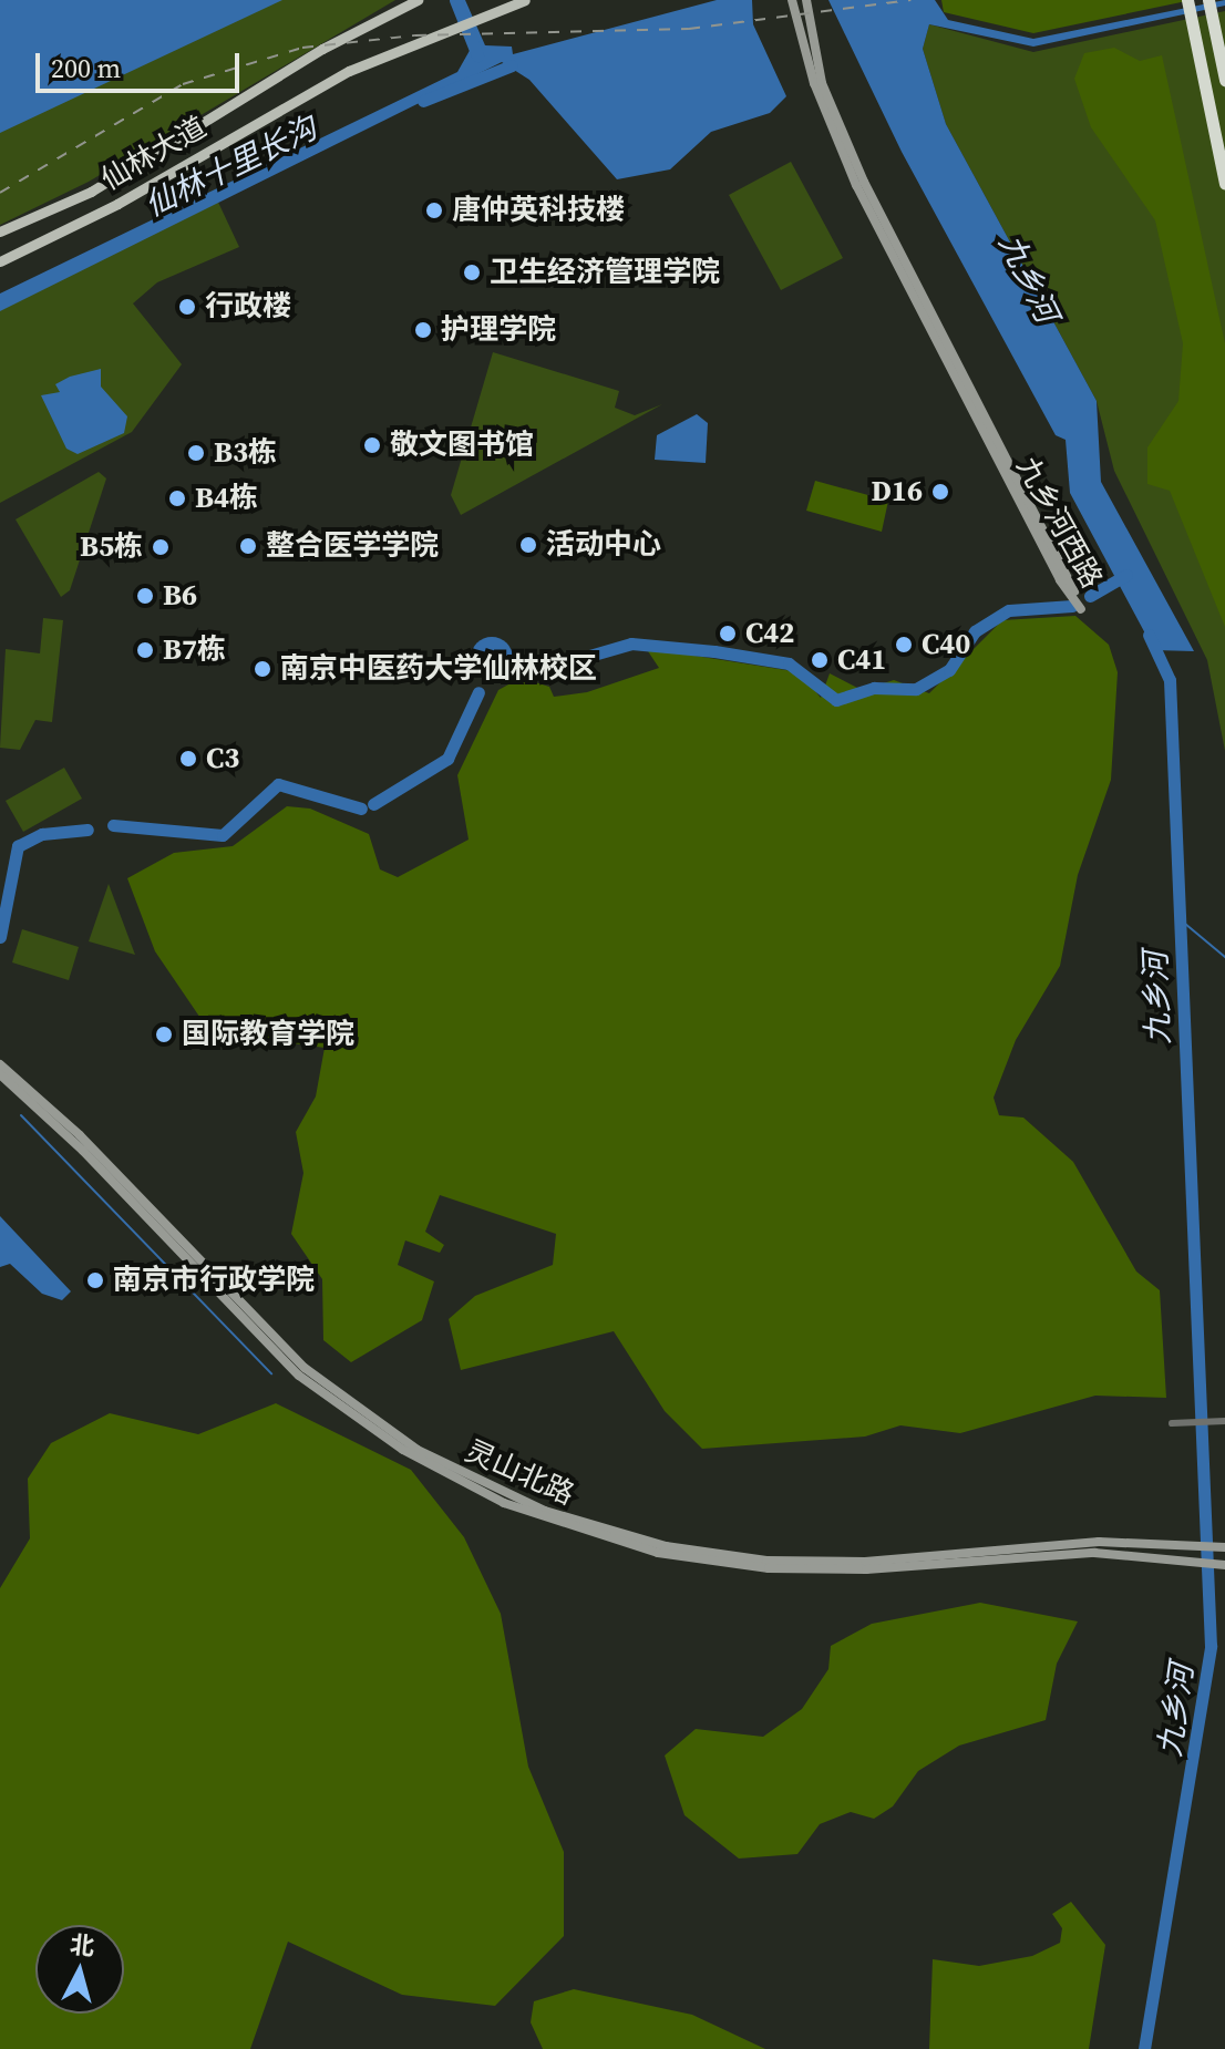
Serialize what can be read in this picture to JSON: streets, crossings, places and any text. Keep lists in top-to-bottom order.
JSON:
{
  "streets": {
    "main road": ["仙林大道", "九乡河西路", "灵山北路"]
  },
  "water": ["仙林十里长沟", "九乡河"],
  "places": [
    "唐仲英科技楼",
    "卫生经济管理学院",
    "行政楼",
    "护理学院",
    "敬文图书馆",
    "B3栋",
    "D16",
    "B4栋",
    "活动中心",
    "整合医学学院",
    "B5栋",
    "B6",
    "C42",
    "C40",
    "B7栋",
    "C41",
    "南京中医药大学仙林校区",
    "C3",
    "国际教育学院",
    "南京市行政学院"
  ],
  "scale_bar": "200 m",
  "north": "top"
}
